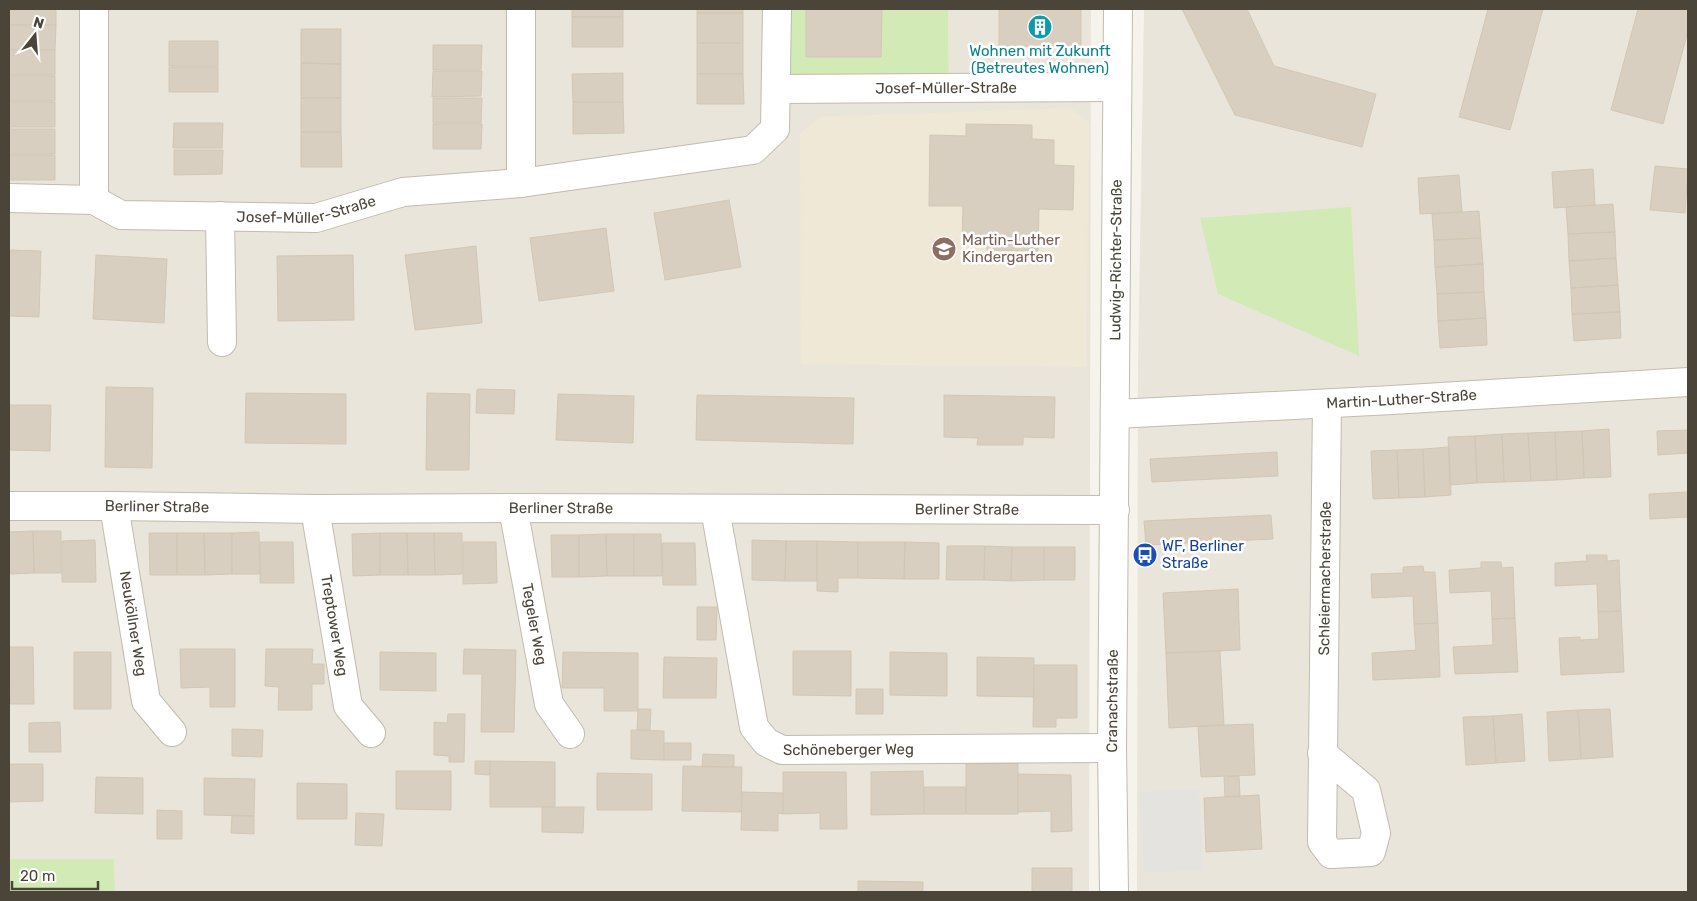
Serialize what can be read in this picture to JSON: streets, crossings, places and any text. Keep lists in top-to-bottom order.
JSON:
{
  "streets": {
    "street": [
      "Josef-Müller-Straße",
      "Ludwig-Richter-Straße",
      "Martin-Luther-Straße",
      "Berliner Straße",
      "Schleiermacherstraße",
      "Neuköllner Weg",
      "Tegeler Weg",
      "Treptower Weg",
      "Cranachstraße",
      "Schöneberger Weg"
    ]
  },
  "crossings": [
    ["Josef-Müller-Straße", "Ludwig-Richter-Straße"],
    ["Ludwig-Richter-Straße", "Martin-Luther-Straße"],
    ["Ludwig-Richter-Straße", "Berliner Straße"],
    ["Ludwig-Richter-Straße", "Cranachstraße"],
    ["Martin-Luther-Straße", "Schleiermacherstraße"],
    ["Berliner Straße", "Neuköllner Weg"],
    ["Berliner Straße", "Tegeler Weg"],
    ["Berliner Straße", "Treptower Weg"],
    ["Berliner Straße", "Cranachstraße"],
    ["Berliner Straße", "Schöneberger Weg"],
    ["Cranachstraße", "Schöneberger Weg"]
  ],
  "places": {
    "building": ["Wohnen mit Zukunft (Betreutes Wohnen)"],
    "school or university": ["Martin-Luther Kindergarten"],
    "bus stop": ["WF, Berliner Straße"]
  },
  "scale_bar": "20 m",
  "north": "top"
}
